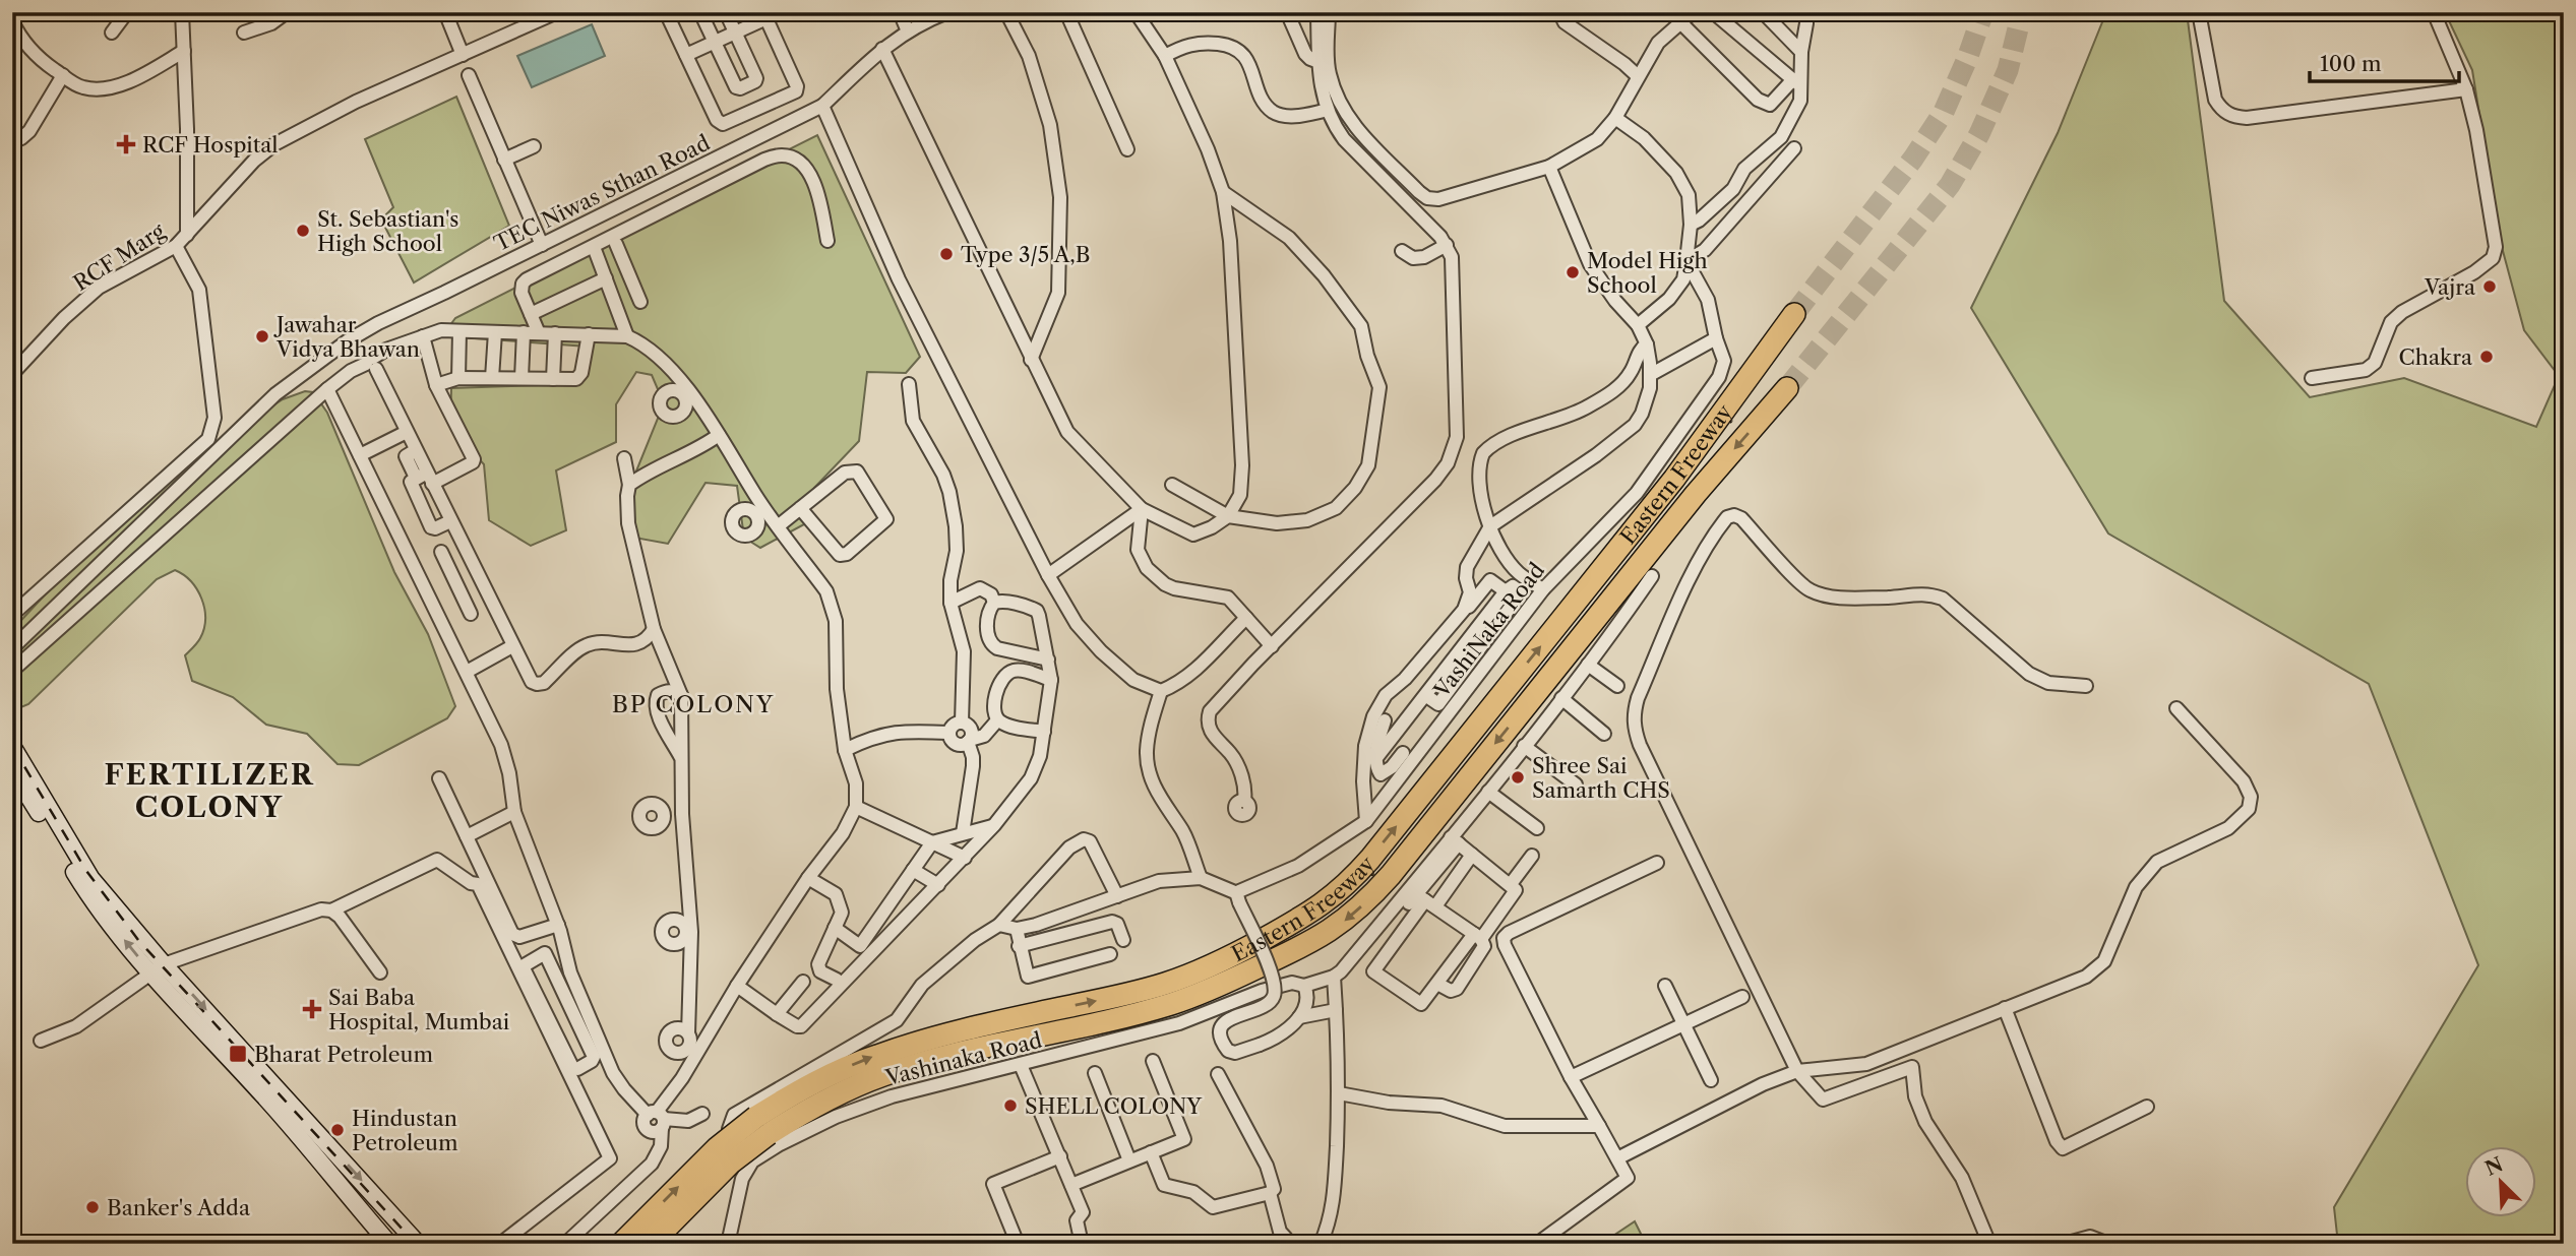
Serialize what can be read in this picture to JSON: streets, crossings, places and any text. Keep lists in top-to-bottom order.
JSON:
{
  "streets": {
    "highway": ["Eastern Freeway"],
    "street": [
      "TEC Niwas Sthan Road",
      "RCF Marg",
      "VashiNaka Road",
      "Vashinaka Road"
    ]
  },
  "districts": ["BP COLONY", "FERTILIZER COLONY"],
  "places": {
    "health": ["RCF Hospital", "Sai Baba Hospital, Mumbai"],
    "other": [
      "St. Sebastian's High School",
      "Type 3/5 A,B",
      "Model High School",
      "Vajra",
      "Jawahar Vidya Bhawan",
      "Chakra",
      "Shree Sai Samarth CHS",
      "SHELL COLONY",
      "Hindustan Petroleum",
      "Banker's Adda"
    ],
    "transit": ["Bharat Petroleum"]
  },
  "scale_bar": "100 m",
  "north": "top left"
}
